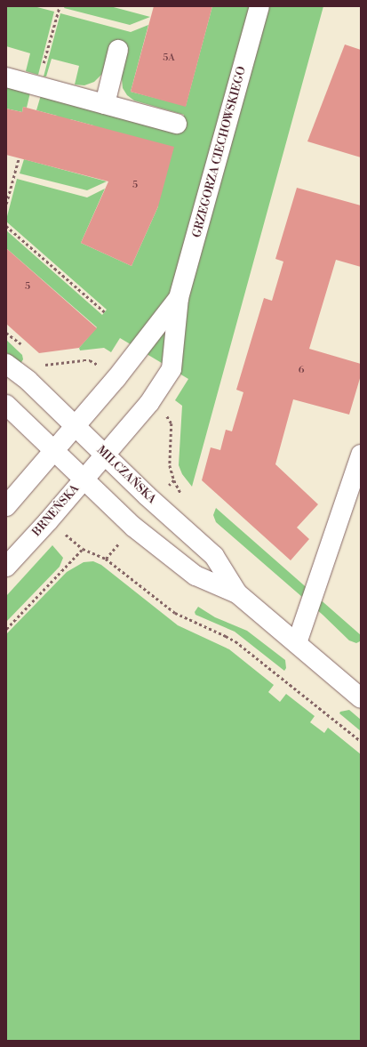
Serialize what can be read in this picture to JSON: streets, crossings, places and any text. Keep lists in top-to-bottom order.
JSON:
{
  "streets": {
    "street": ["GRZEGORZA CIECHOWSKIEGO", "MILCZAŃSKA", "BRNEŃSKA"]
  },
  "crossings": [
    ["GRZEGORZA CIECHOWSKIEGO", "MILCZAŃSKA"],
    ["GRZEGORZA CIECHOWSKIEGO", "BRNEŃSKA"],
    ["MILCZAŃSKA", "BRNEŃSKA"]
  ],
  "house_numbers": [
    "5A",
    "5",
    "5",
    "6"
  ]
}
